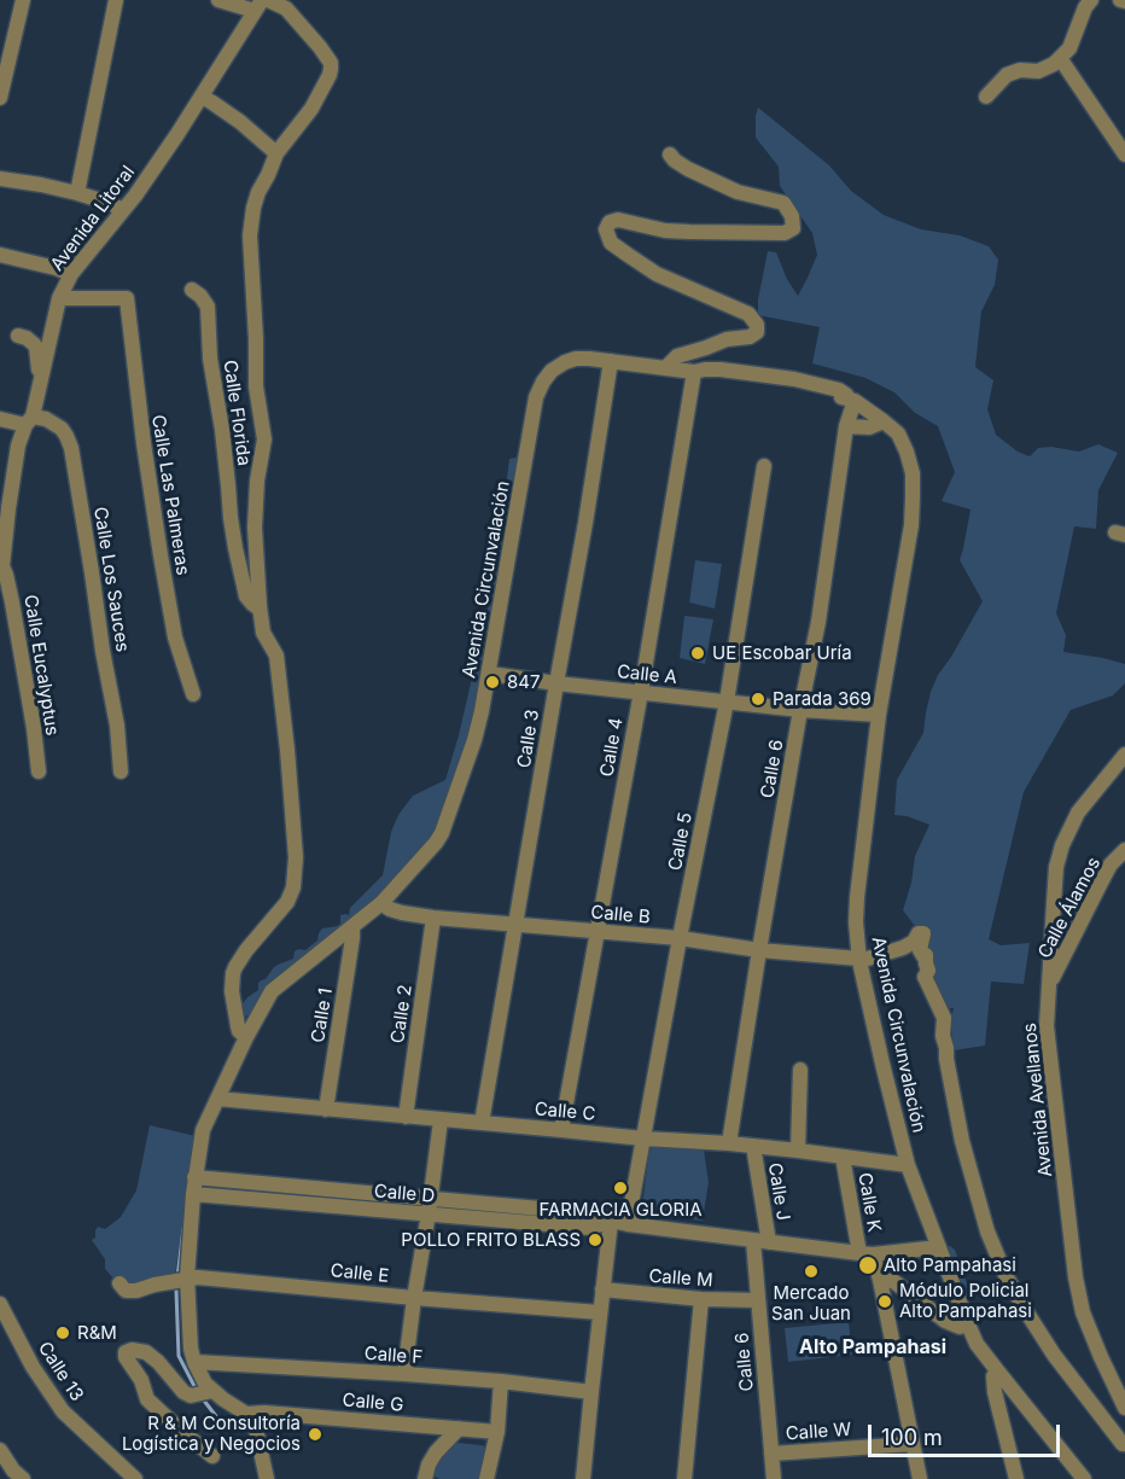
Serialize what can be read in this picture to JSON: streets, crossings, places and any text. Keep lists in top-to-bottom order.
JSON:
{
  "streets": {
    "street": [
      "Avenida Litoral",
      "Calle Florida",
      "Calle Las Palmeras",
      "Calle Los Sauces",
      "Avenida Circunvalación",
      "Calle Eucalyptus",
      "Calle A",
      "Calle 3",
      "Calle 4",
      "Calle 6",
      "Calle 5",
      "Calle Álamos",
      "Calle B",
      "Calle 2",
      "Calle 1",
      "Avenida Avellanos",
      "Calle C",
      "Calle J",
      "Calle D",
      "Calle K",
      "Calle E",
      "Calle M",
      "Calle F",
      "Calle 13",
      "Calle G",
      "Calle W"
    ]
  },
  "crossings": [
    ["Avenida Litoral", "Calle Las Palmeras"],
    ["Avenida Litoral", "Calle Los Sauces"],
    ["Avenida Litoral", "Calle Eucalyptus"],
    ["Avenida Circunvalación", "Calle A"],
    ["Avenida Circunvalación", "Calle 3"],
    ["Avenida Circunvalación", "Calle 4"],
    ["Avenida Circunvalación", "Calle 6"],
    ["Avenida Circunvalación", "Calle B"],
    ["Avenida Circunvalación", "Calle 1"],
    ["Avenida Circunvalación", "Calle C"],
    ["Avenida Circunvalación", "Calle D"],
    ["Avenida Circunvalación", "Calle E"],
    ["Avenida Circunvalación", "Calle F"],
    ["Calle A", "Calle 3"],
    ["Calle A", "Calle 4"],
    ["Calle A", "Calle 6"],
    ["Calle A", "Calle 5"],
    ["Calle 3", "Calle B"],
    ["Calle 3", "Calle C"],
    ["Calle 4", "Calle B"],
    ["Calle 4", "Calle C"],
    ["Calle 6", "Calle B"],
    ["Calle 6", "Calle C"],
    ["Calle 6", "Calle D"],
    ["Calle 6", "Calle M"],
    ["Calle 6", "Calle W"],
    ["Calle 5", "Calle B"],
    ["Calle 5", "Calle C"],
    ["Calle 5", "Calle D"],
    ["Calle Álamos", "Avenida Avellanos"],
    ["Calle B", "Calle 2"],
    ["Calle 2", "Calle C"],
    ["Calle 1", "Calle C"],
    ["Calle C", "Calle J"],
    ["Calle C", "Calle K"],
    ["Calle J", "Calle D"],
    ["Calle D", "Calle K"],
    ["Calle K", "Calle W"]
  ],
  "districts": ["Alto Pampahasi"],
  "places": [
    "UE Escobar Uría",
    "847",
    "Parada 369",
    "FARMACIA GLORIA",
    "POLLO FRITO BLASS",
    "Alto Pampahasi",
    "Mercado San Juan",
    "Módulo Policial Alto Pampahasi",
    "R&M",
    "R & M Consultoría Logística y Negocios"
  ],
  "scale_bar": "100 m"
}
